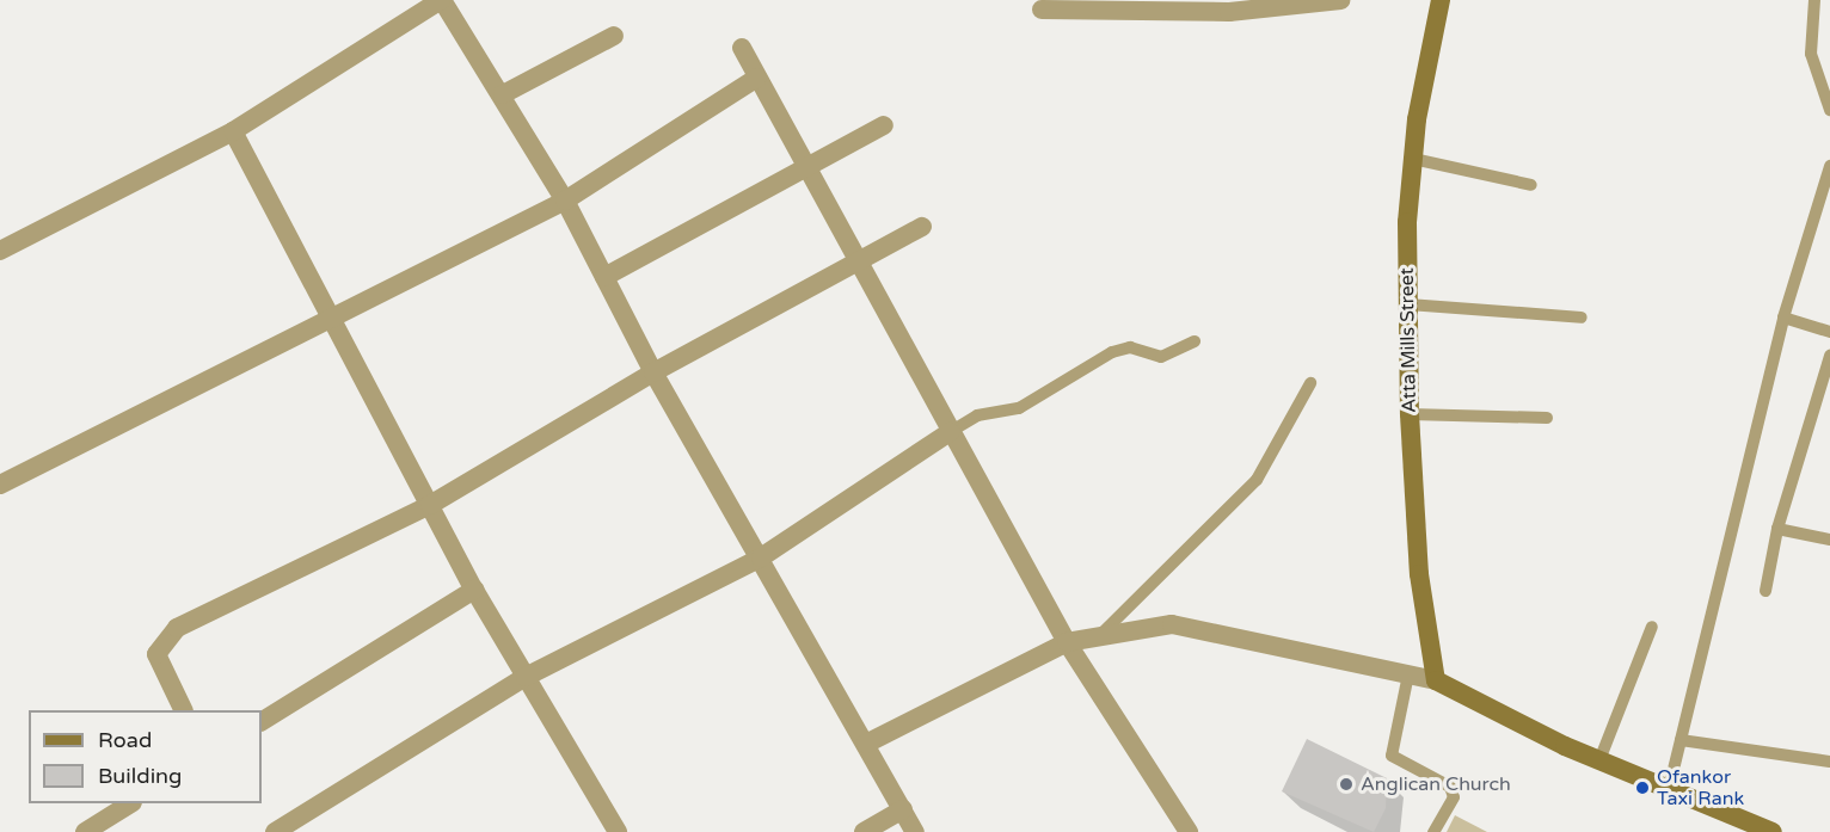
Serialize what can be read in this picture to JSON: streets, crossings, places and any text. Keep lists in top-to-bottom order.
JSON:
{
  "streets": {
    "main road": ["Atta Mills Street"]
  },
  "places": ["Anglican Church", "Ofankor Taxi Rank"],
  "legend": ["Road", "Building"]
}
